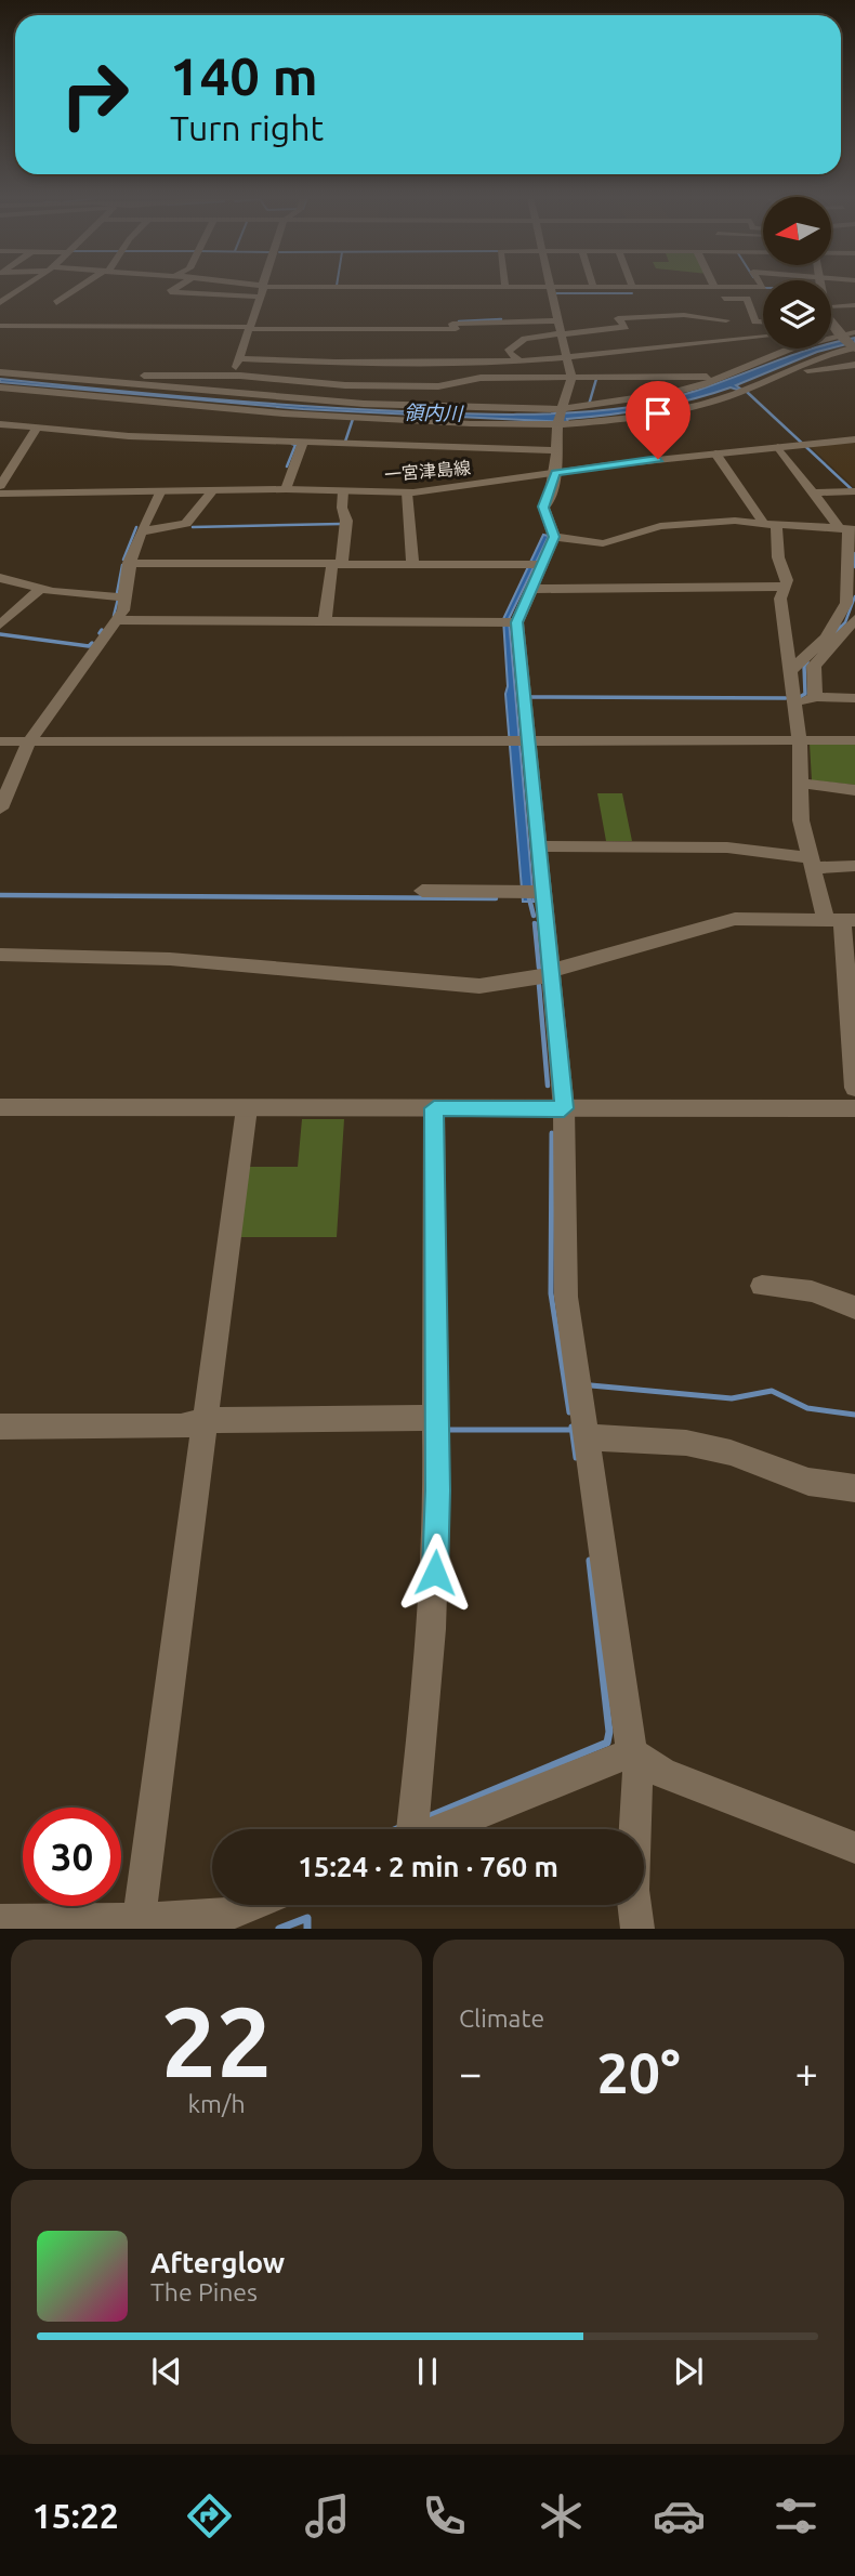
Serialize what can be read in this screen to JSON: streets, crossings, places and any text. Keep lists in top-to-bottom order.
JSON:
{
  "streets": {
    "street": ["一宮津島線"]
  },
  "water": ["領内川"],
  "north": "left",
  "page": {
    "turn": ["140 m", "Turn right"],
    "limit": "30",
    "trip": "15:24 · 2 min · 760 m",
    "tile": [
      ["22", "km/h"],
      "Climate"
    ],
    "heat": ["−", "20°", "+"],
    "song": ["Afterglow", "The Pines"],
    "tabs": "15:22"
  }
}
